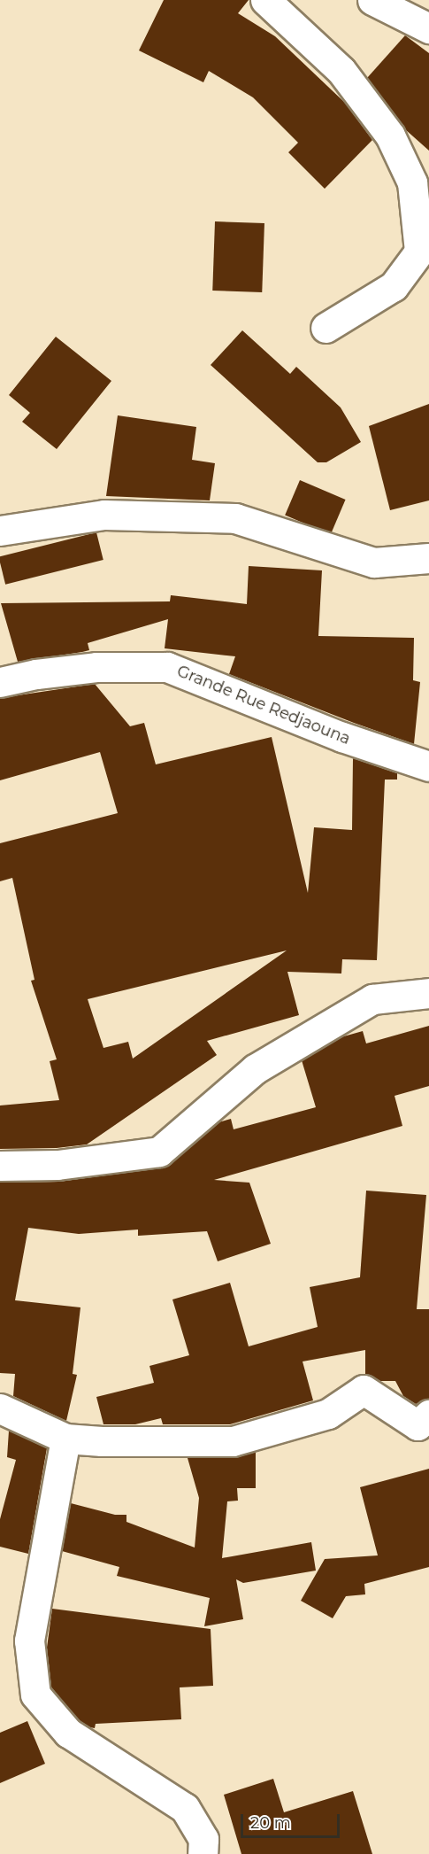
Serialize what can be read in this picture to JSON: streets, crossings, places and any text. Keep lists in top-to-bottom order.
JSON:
{
  "streets": {
    "street": ["Grande Rue Redjaouna"]
  },
  "scale_bar": "20 m"
}
